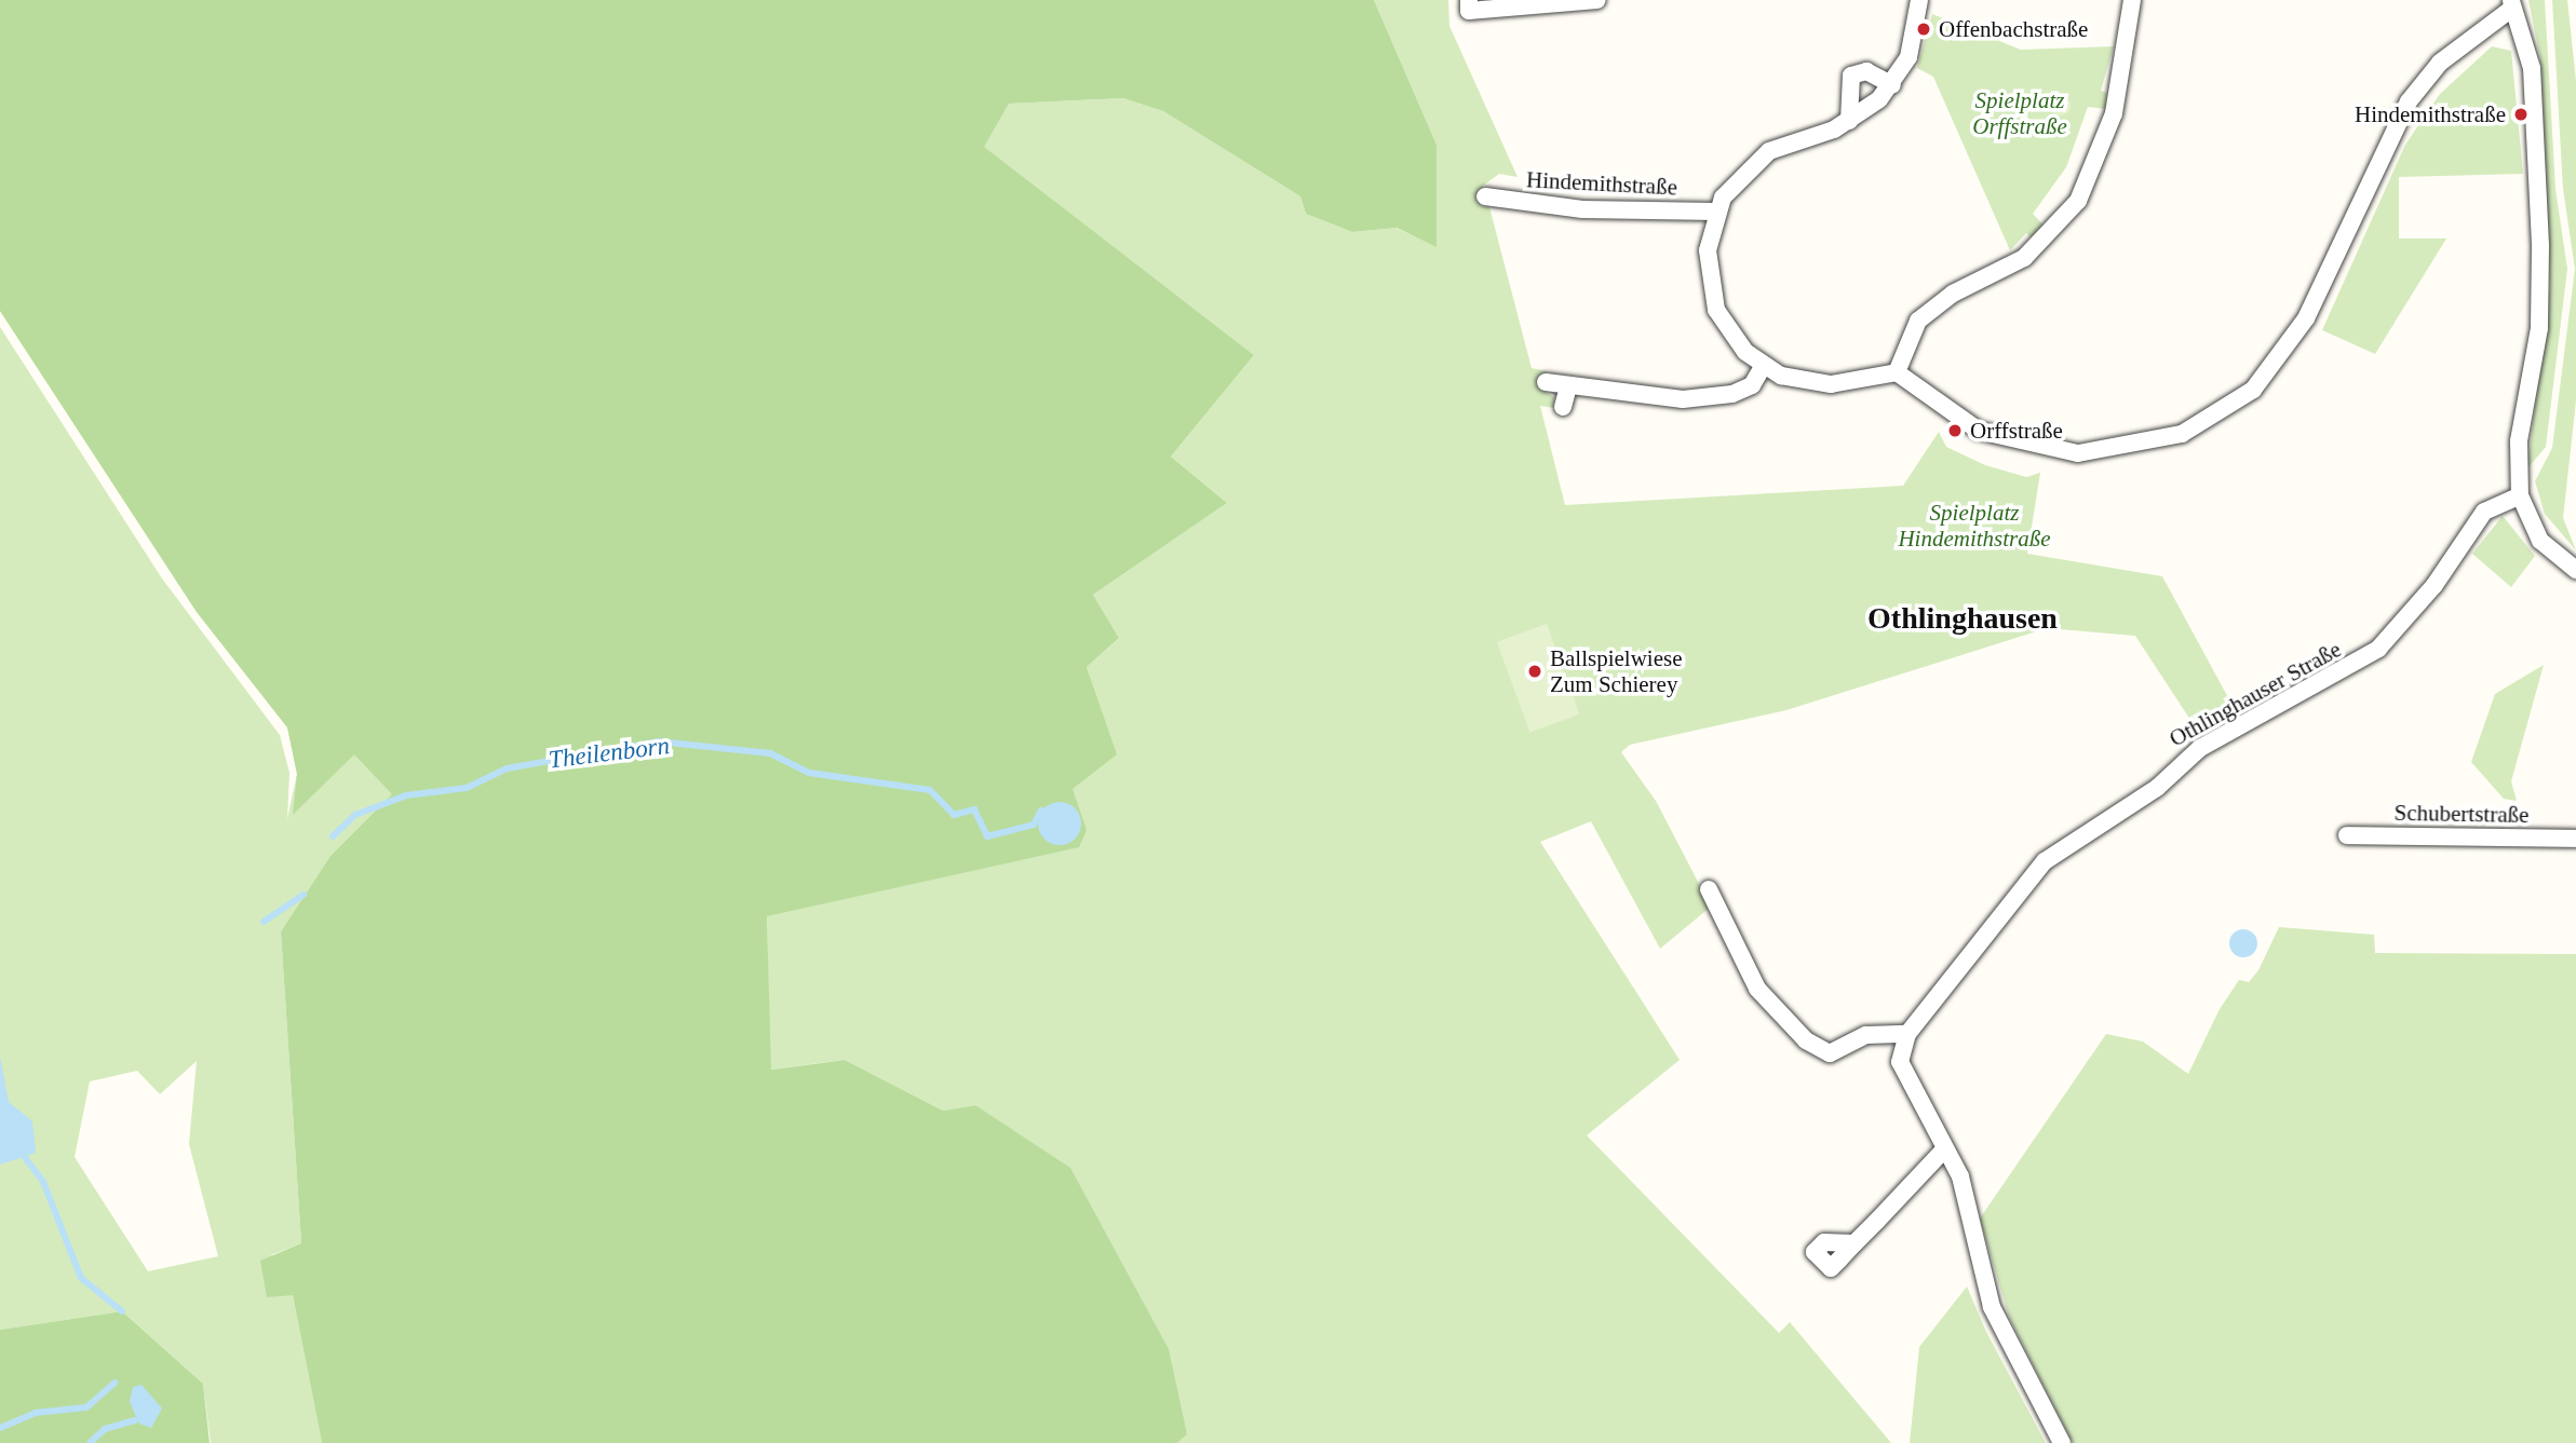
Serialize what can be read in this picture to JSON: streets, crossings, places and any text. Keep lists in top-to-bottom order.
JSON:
{
  "streets": {
    "street": ["Hindemithstraße", "Othlinghauser Straße", "Schubertstraße"]
  },
  "districts": ["Othlinghausen"],
  "water": ["Theilenborn"],
  "parks": ["Spielplatz Orffstraße", "Spielplatz Hindemithstraße"],
  "places": [
    "Offenbachstraße",
    "Hindemithstraße",
    "Orffstraße",
    "Ballspielwiese Zum Schierey"
  ]
}
